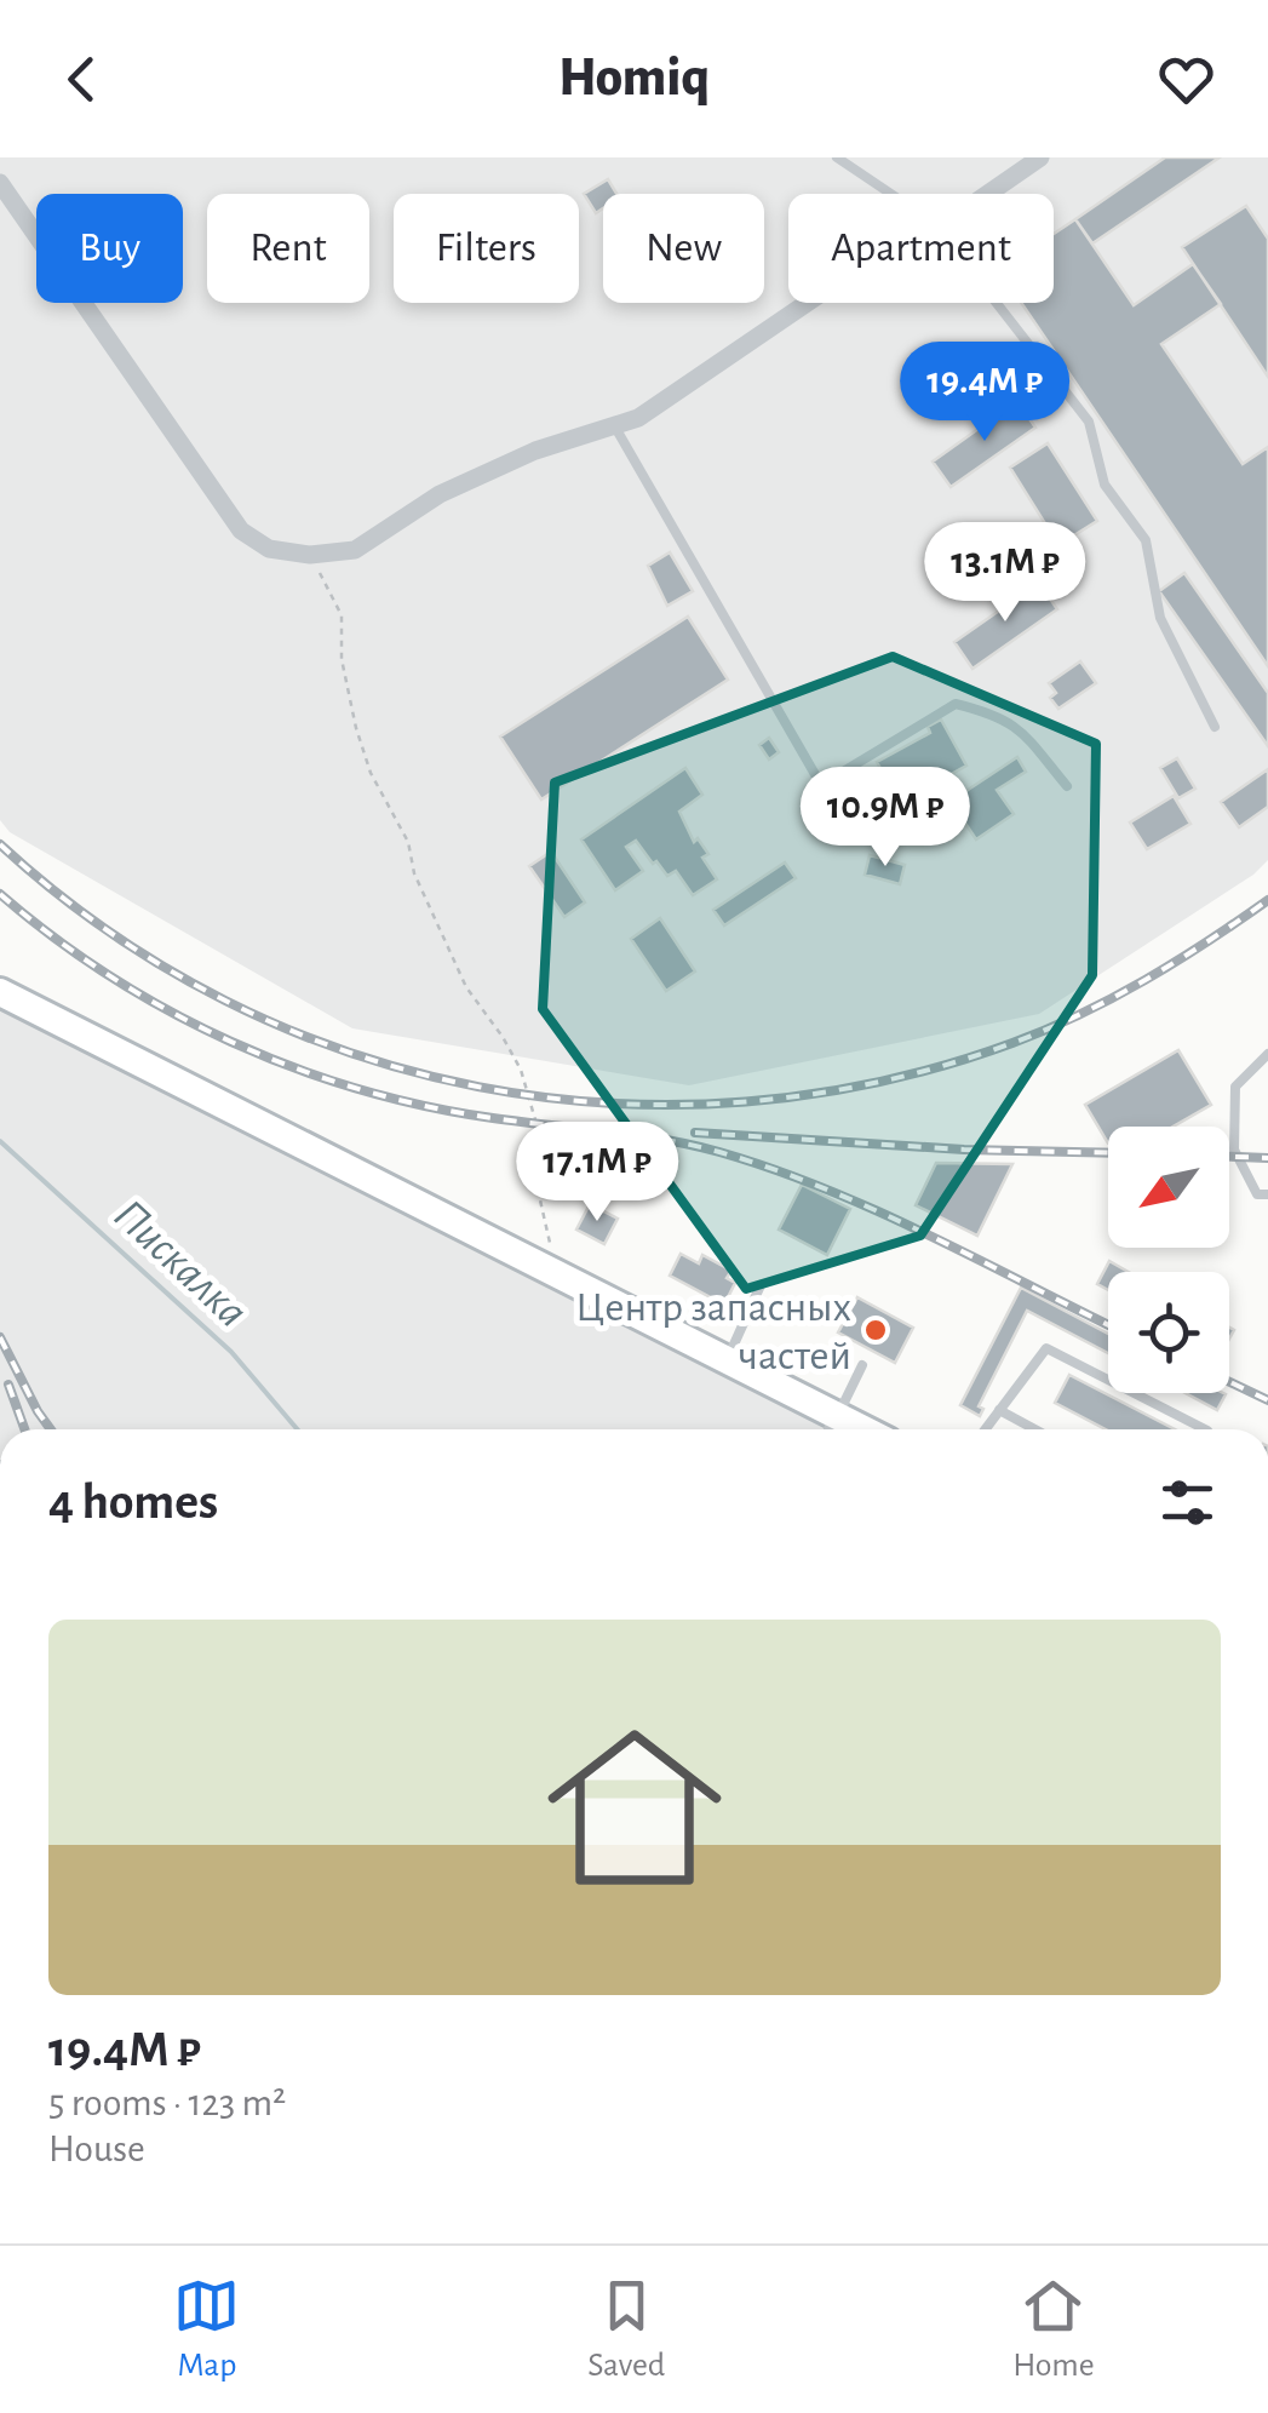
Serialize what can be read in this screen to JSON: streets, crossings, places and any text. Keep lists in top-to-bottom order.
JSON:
{
  "water": ["Пискалка"],
  "places": ["Центр запасных частей"],
  "north": "bottom left",
  "page": {
    "header": "Homiq",
    "chip": [
      "Buy",
      "Rent",
      "Filters",
      "New",
      "Apartment"
    ],
    "price": [
      "19.4M ₽",
      "13.1M ₽",
      "10.9M ₽",
      "17.1M ₽"
    ],
    "heading": "4 homes",
    "list": [
      {
        "name": "19.4M ₽",
        "note": "5 rooms · 123 m² · House"
      }
    ],
    "tabs": ["Map", "Saved", "Home"]
  }
}
